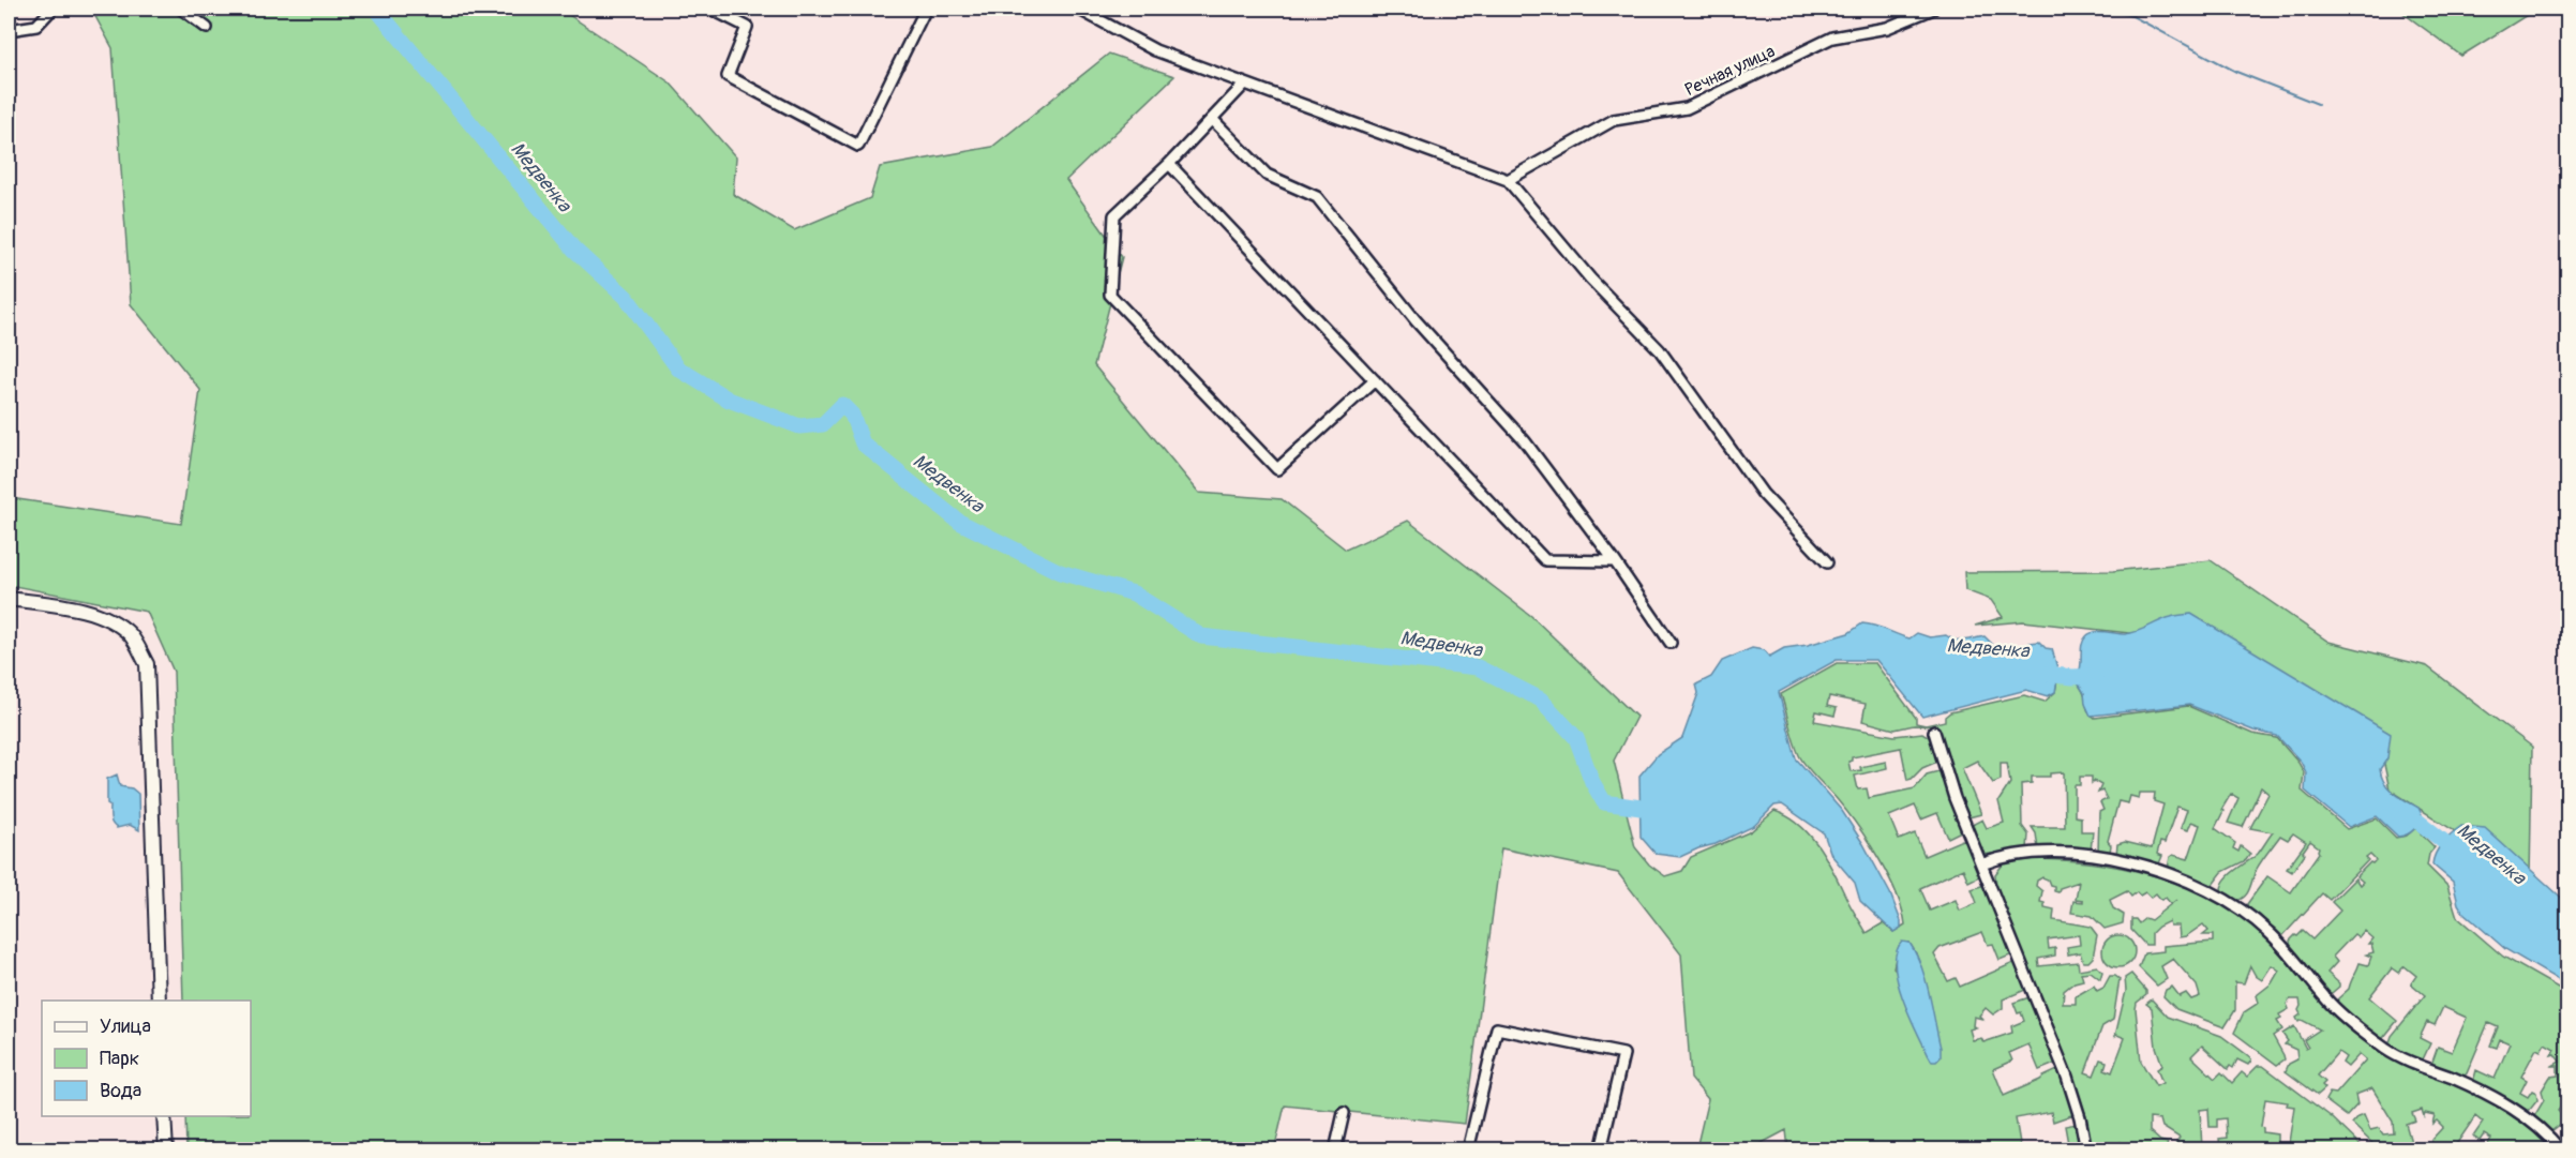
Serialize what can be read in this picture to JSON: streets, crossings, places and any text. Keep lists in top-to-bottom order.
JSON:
{
  "streets": {
    "street": ["Речная улица"]
  },
  "water": ["Медвенка"],
  "legend": ["Улица", "Парк", "Вода"]
}
